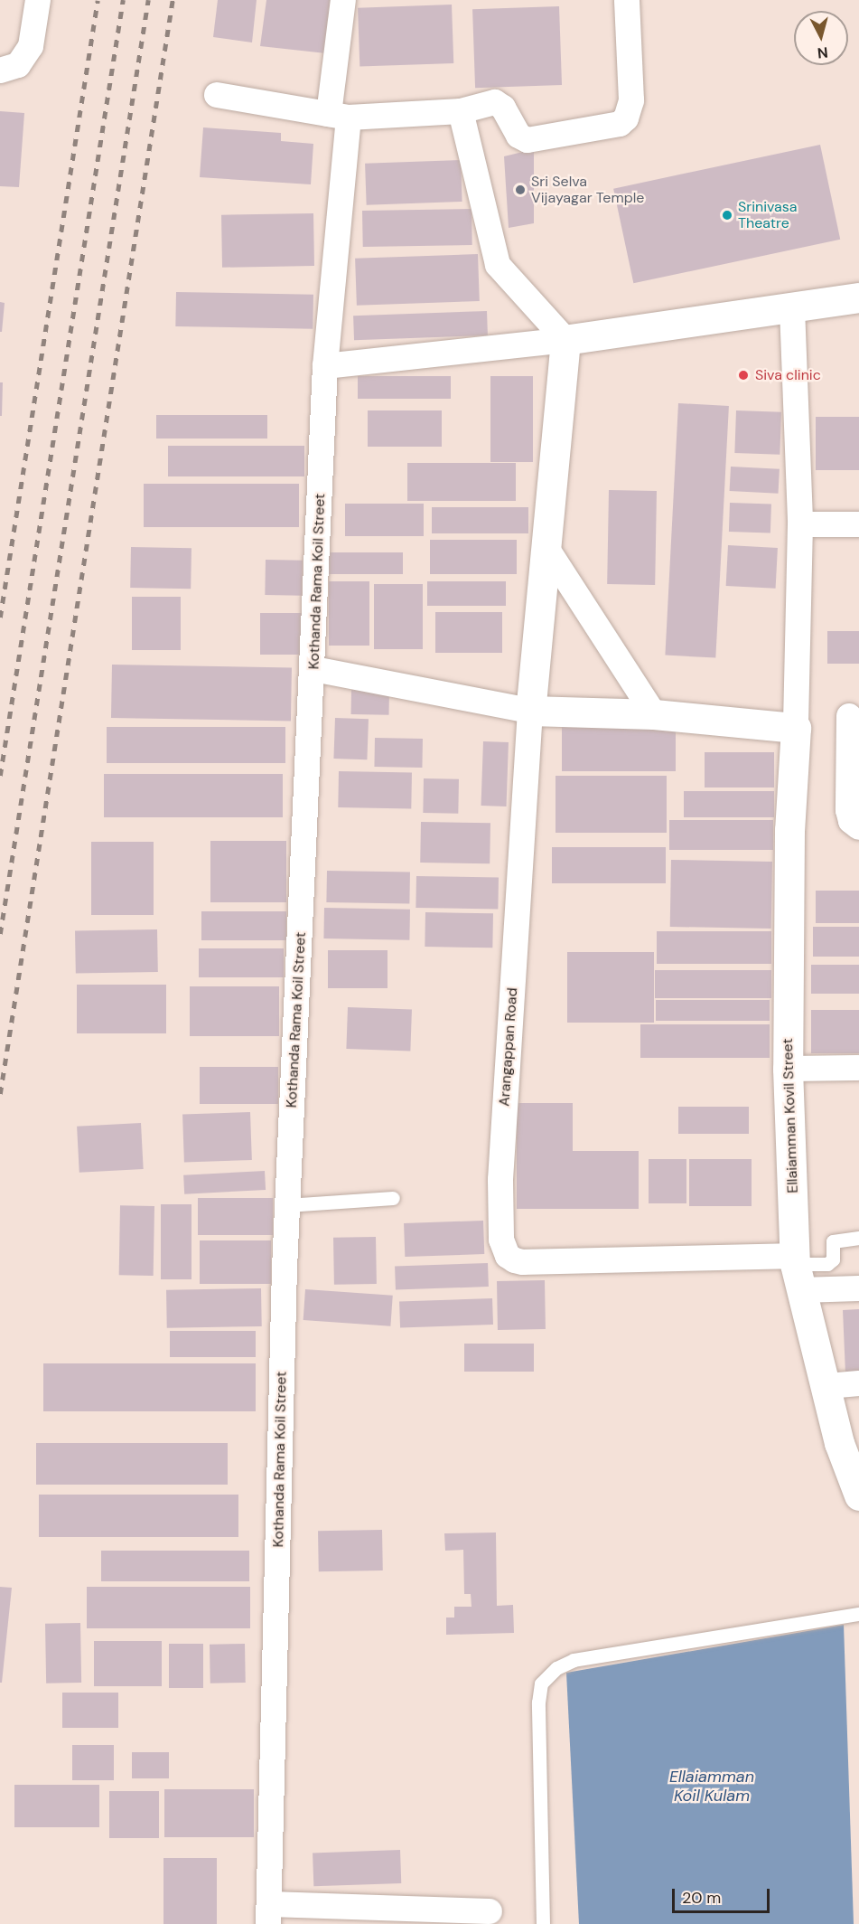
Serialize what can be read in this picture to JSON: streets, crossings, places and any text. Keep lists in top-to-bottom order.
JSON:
{
  "streets": {
    "street": ["Kothanda Rama Koil Street", "Arangappan Road", "Ellaiamman Kovil Street"]
  },
  "crossings": [
    ["Arangappan Road", "Ellaiamman Kovil Street"]
  ],
  "water": ["Ellaiamman Koil Kulam"],
  "places": ["Sri Selva Vijayagar Temple", "Srinivasa Theatre", "Siva clinic"],
  "scale_bar": "20 m",
  "north": "bottom"
}
